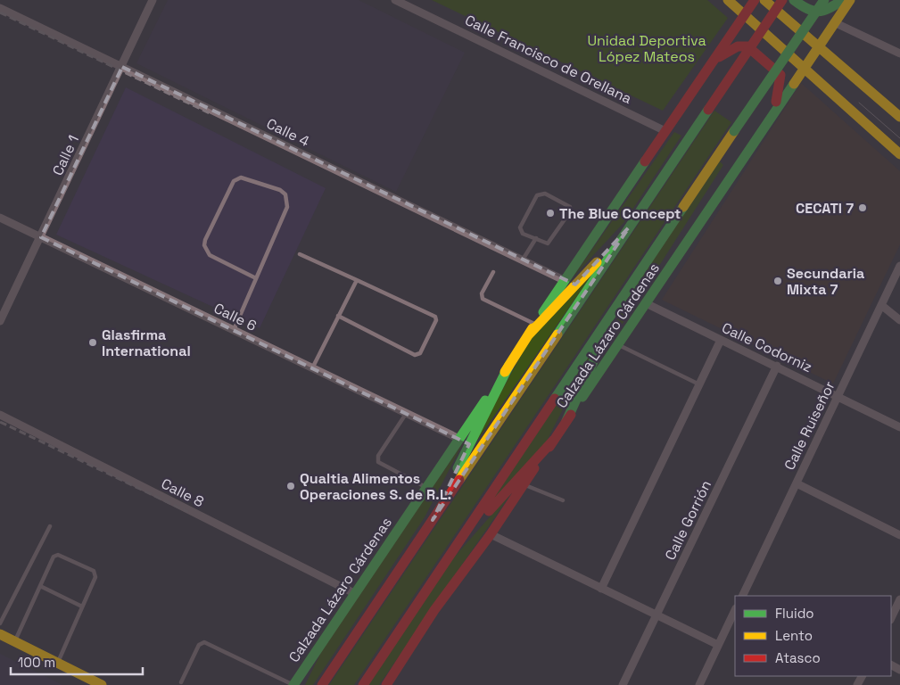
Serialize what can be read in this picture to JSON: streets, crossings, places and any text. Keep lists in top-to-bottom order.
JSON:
{
  "streets": {
    "main road": ["Calzada Lázaro Cárdenas"],
    "street": [
      "Calle Francisco de Orellana",
      "Calle 4",
      "Calle 1",
      "Calle 6",
      "Calle Codorniz",
      "Calle Ruiseñor",
      "Calle 8",
      "Calle Gorrión"
    ]
  },
  "crossings": [
    ["Calle Francisco de Orellana", "Calzada Lázaro Cárdenas"],
    ["Calle 4", "Calle 1"],
    ["Calle 4", "Calzada Lázaro Cárdenas"],
    ["Calle 1", "Calle 6"],
    ["Calle 6", "Calzada Lázaro Cárdenas"],
    ["Calzada Lázaro Cárdenas", "Calle Codorniz"],
    ["Calzada Lázaro Cárdenas", "Calle 8"],
    ["Calle Codorniz", "Calle Ruiseñor"],
    ["Calle Codorniz", "Calle Gorrión"]
  ],
  "parks": ["Unidad Deportiva López Mateos"],
  "places": [
    "CECATI 7",
    "The Blue Concept",
    "Secundaria Mixta 7",
    "Glasfirma International",
    "Qualtia Alimentos Operaciones S. de R.L."
  ],
  "legend": ["Fluido", "Lento", "Atasco"],
  "scale_bar": "100 m"
}
